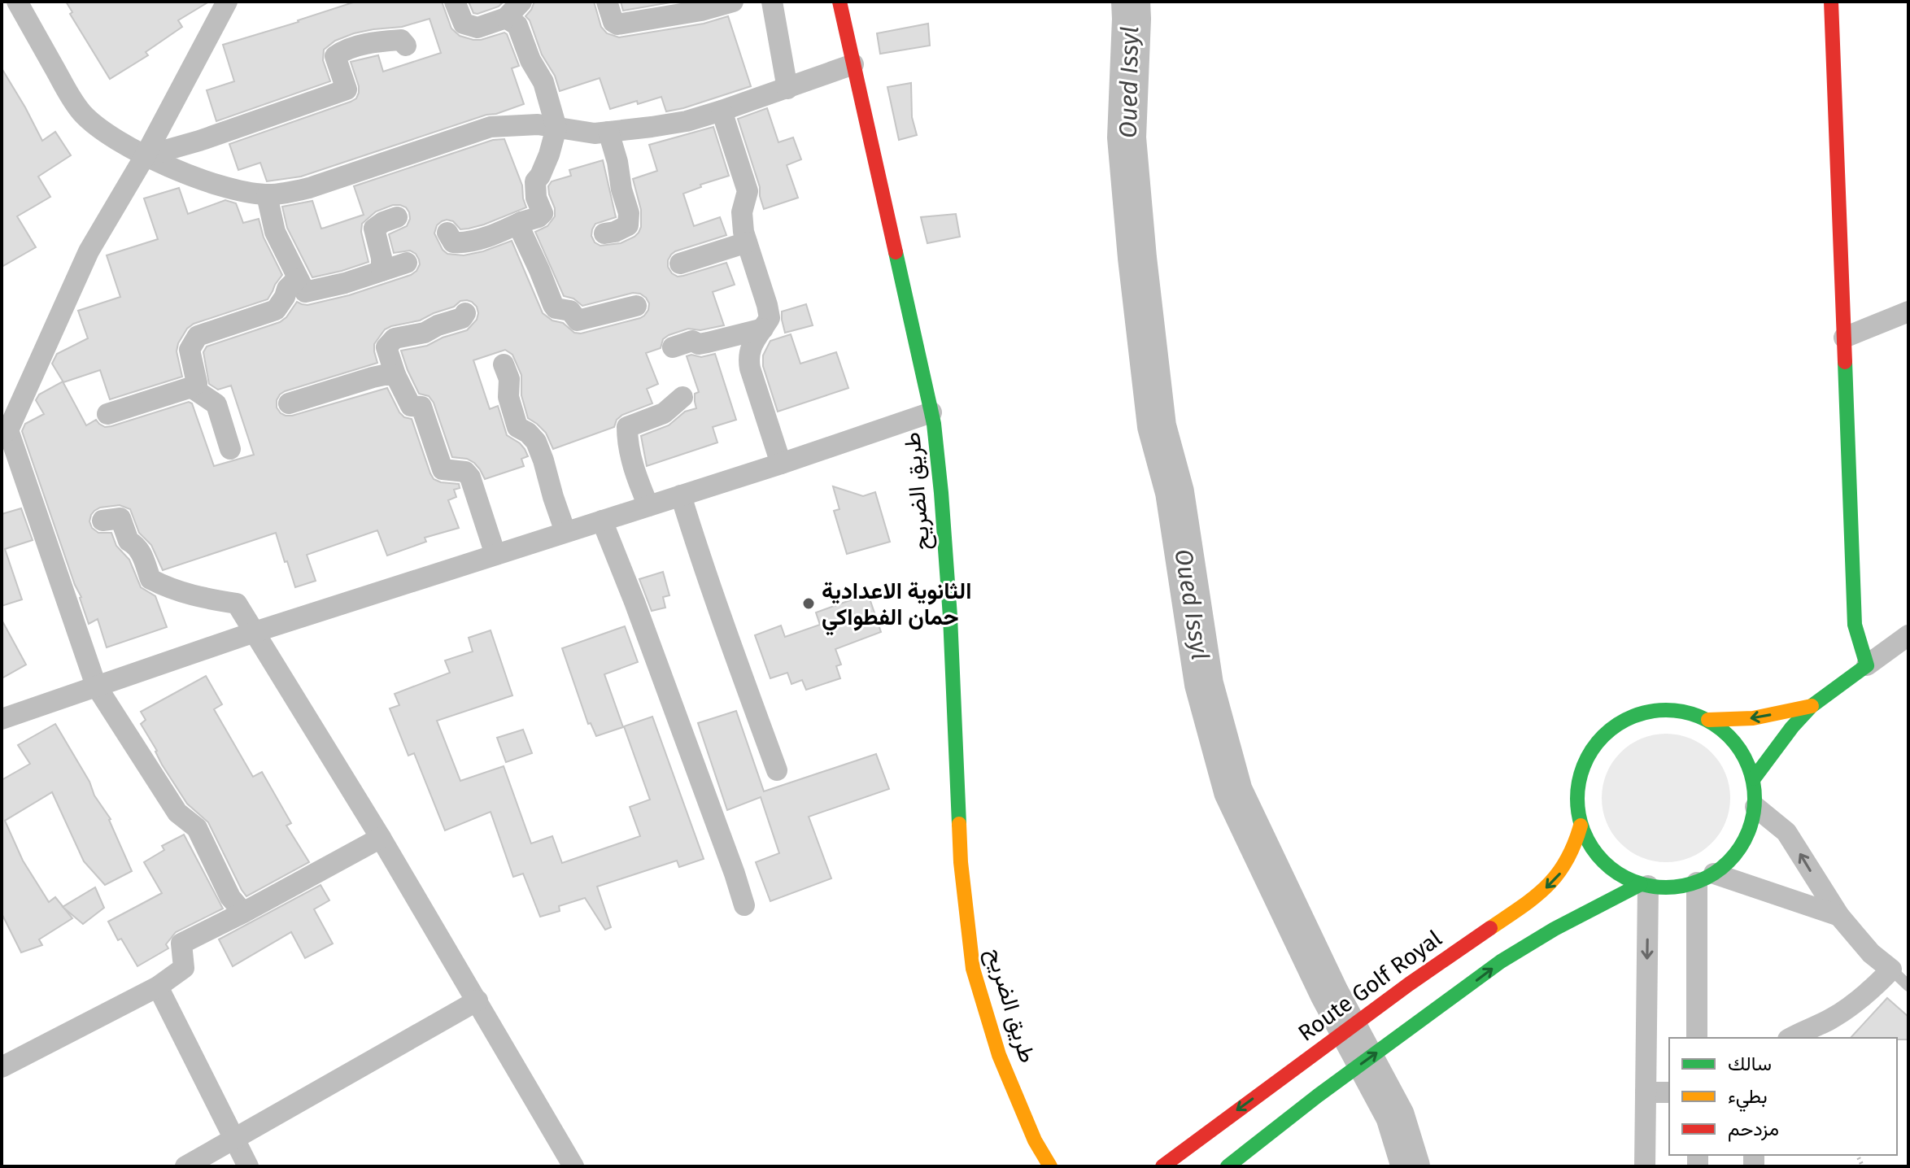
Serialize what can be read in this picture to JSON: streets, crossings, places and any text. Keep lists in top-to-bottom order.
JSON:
{
  "streets": {
    "street": ["طريق الضريح", "Route Golf Royal"]
  },
  "water": ["Oued Issyl"],
  "places": ["الثانوية الاعدادية حمان الفطواكي"],
  "legend": ["سالك", "بطيء", "مزدحم"]
}
